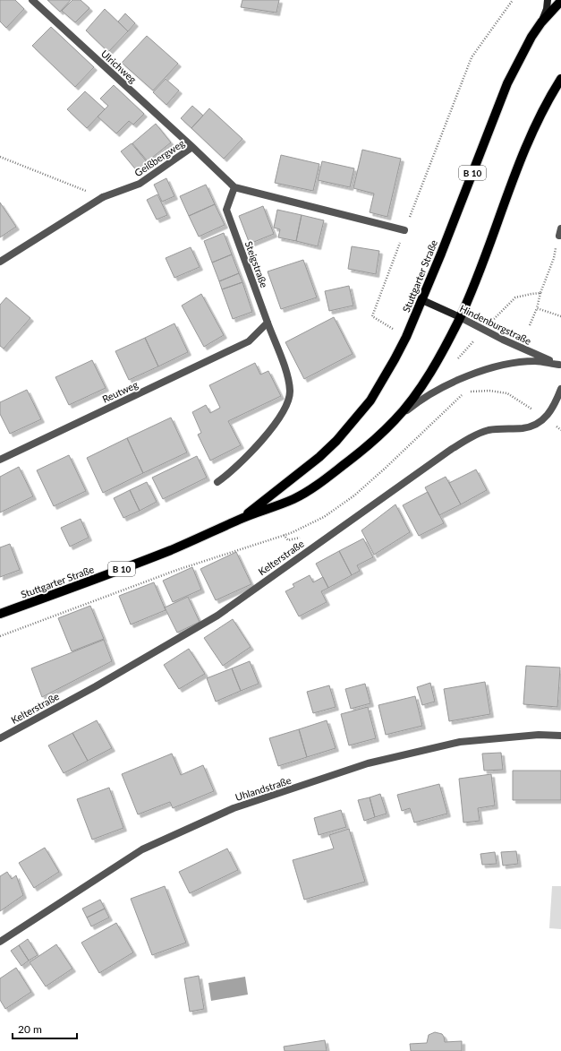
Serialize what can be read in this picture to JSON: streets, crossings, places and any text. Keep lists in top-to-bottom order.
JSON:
{
  "streets": {
    "main road": ["B 10", "Stuttgarter Straße"],
    "street": [
      "Ulrichweg",
      "Geißbergweg",
      "Steigstraße",
      "Hindenburgstraße",
      "Reutweg",
      "Kelterstraße",
      "Uhlandstraße"
    ]
  },
  "crossings": [
    ["Ulrichweg", "Geißbergweg"],
    ["Geißbergweg", "Steigstraße"],
    ["Steigstraße", "Reutweg"],
    ["Stuttgarter Straße", "Hindenburgstraße"]
  ],
  "scale_bar": "20 m"
}
